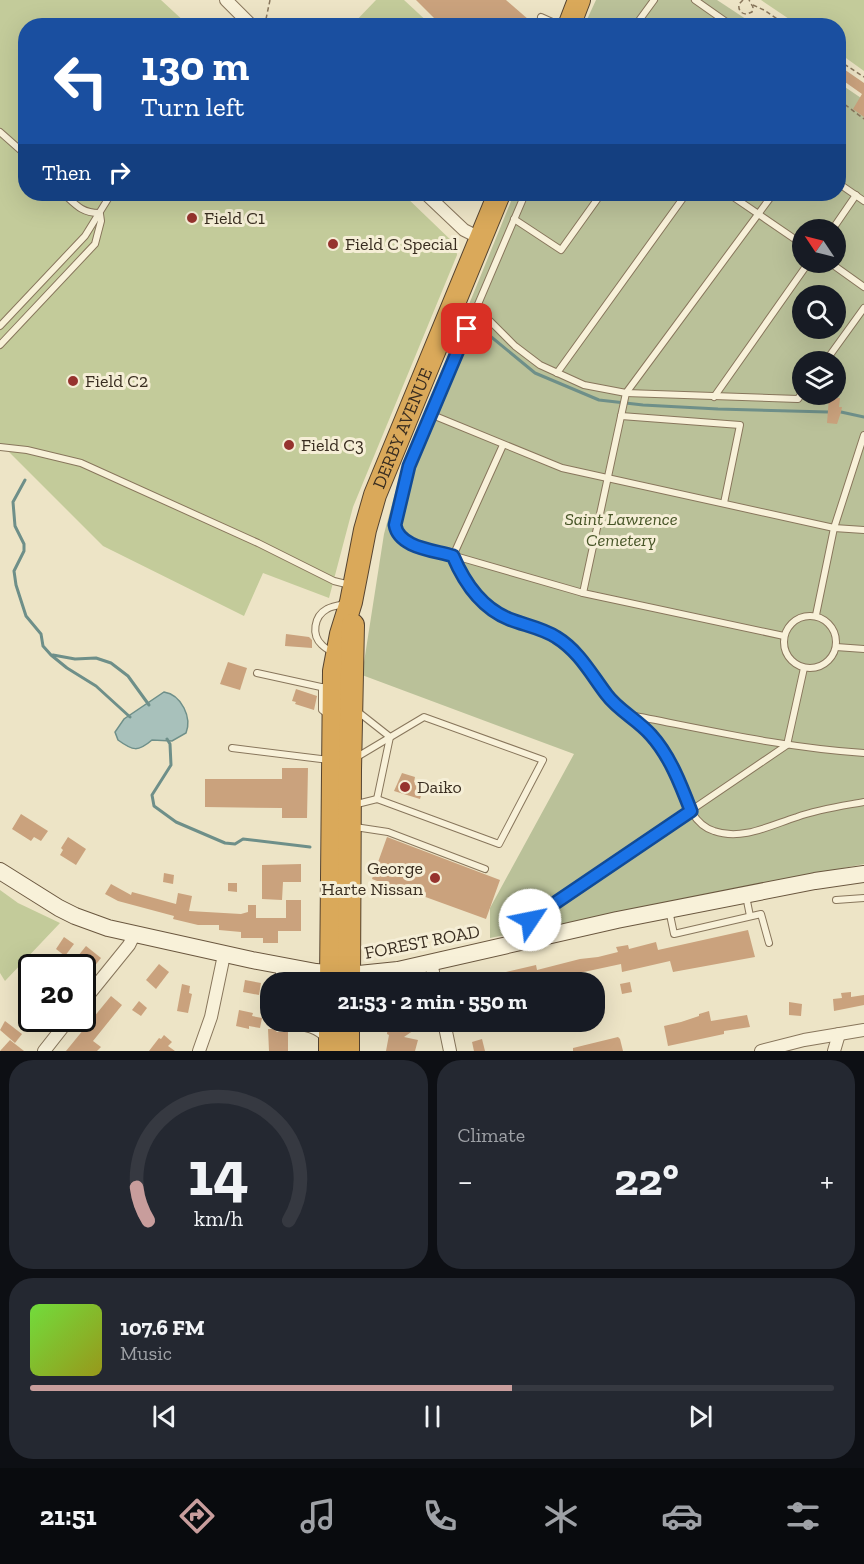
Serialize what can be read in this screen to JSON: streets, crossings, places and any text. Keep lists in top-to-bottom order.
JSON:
{
  "streets": {
    "highway": ["DERBY AVENUE"],
    "main road": ["FOREST ROAD"]
  },
  "parks": ["Saint Lawrence Cemetery"],
  "places": [
    "Field C1",
    "Field C Special",
    "Field C2",
    "Field C3",
    "Daiko",
    "George Harte Nissan"
  ],
  "north": "top left",
  "page": {
    "turn": ["130 m", "Turn left"],
    "then": "Then",
    "limit": "20",
    "trip": "21:53 · 2 min · 550 m",
    "tile": "Climate",
    "heat": ["−", "22°", "+"],
    "song": ["107.6 FM", "Music"],
    "tabs": "21:51",
    "gauge": ["14", "km/h"]
  }
}
